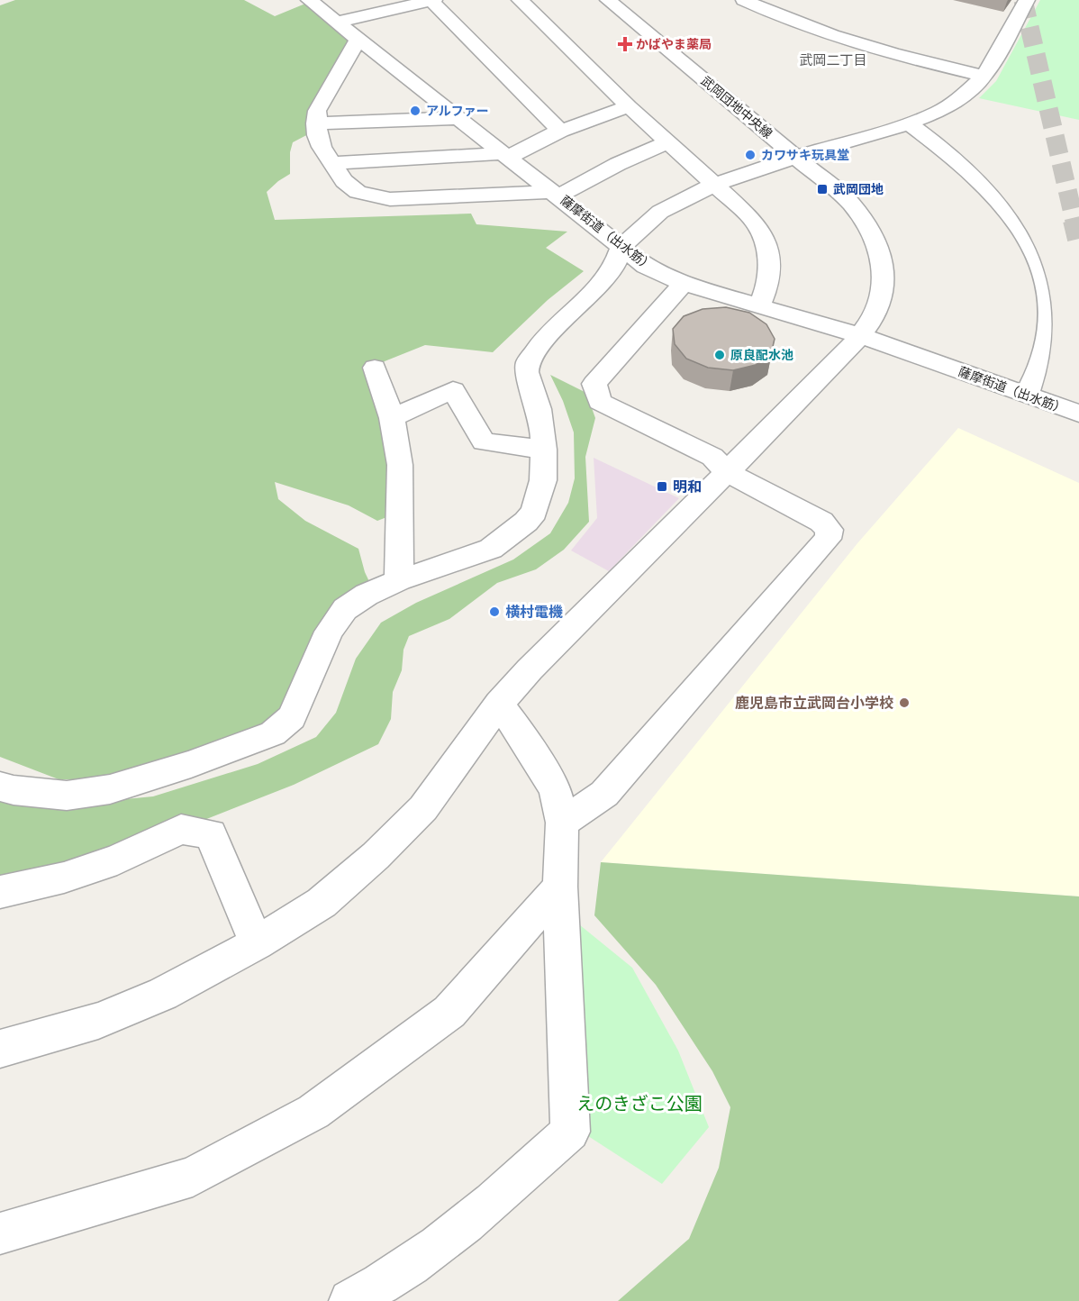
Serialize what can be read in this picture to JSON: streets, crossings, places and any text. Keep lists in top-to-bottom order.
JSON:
{
  "streets": {
    "street": ["武岡団地中央線", "薩摩街道（出水筋）"]
  },
  "crossings": [
    ["武岡団地中央線", "薩摩街道（出水筋）"]
  ],
  "districts": ["武岡二丁目"],
  "parks": ["えのきざこ公園"],
  "places": {
    "health": ["かばやま薬局"],
    "other": [
      "アルファー",
      "カワサキ玩具堂",
      "原良配水池",
      "横村電機",
      "鹿児島市立武岡台小学校"
    ],
    "transit": ["武岡団地", "明和"]
  }
}
